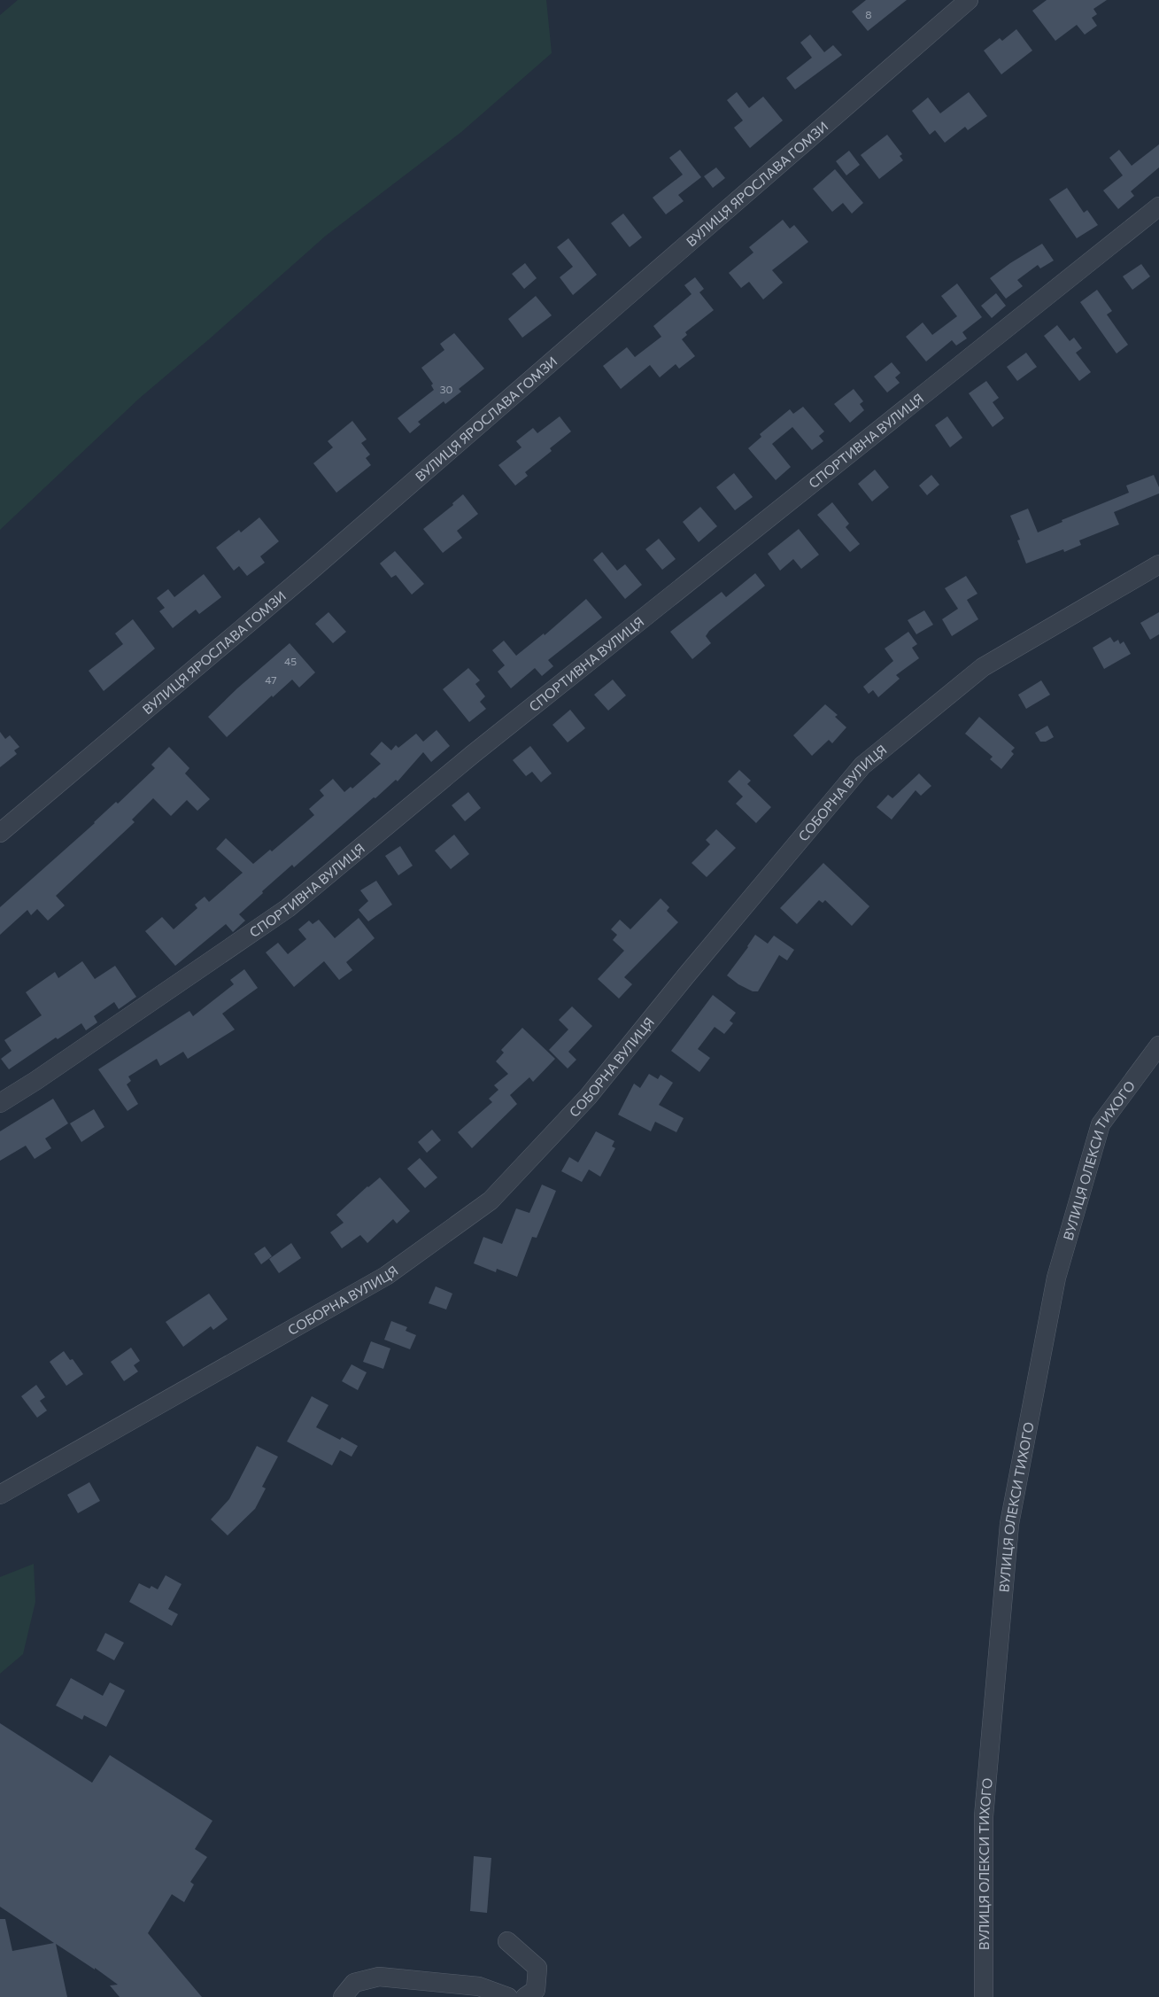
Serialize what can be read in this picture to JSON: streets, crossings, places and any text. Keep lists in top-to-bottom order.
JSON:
{
  "streets": {
    "street": [
      "ВУЛИЦЯ ЯРОСЛАВА ГОМЗИ",
      "СПОРТИВНА ВУЛИЦЯ",
      "СОБОРНА ВУЛИЦЯ",
      "ВУЛИЦЯ ОЛЕКСИ ТИХОГО"
    ]
  },
  "house_numbers": [
    "8",
    "30",
    "45",
    "47"
  ]
}
